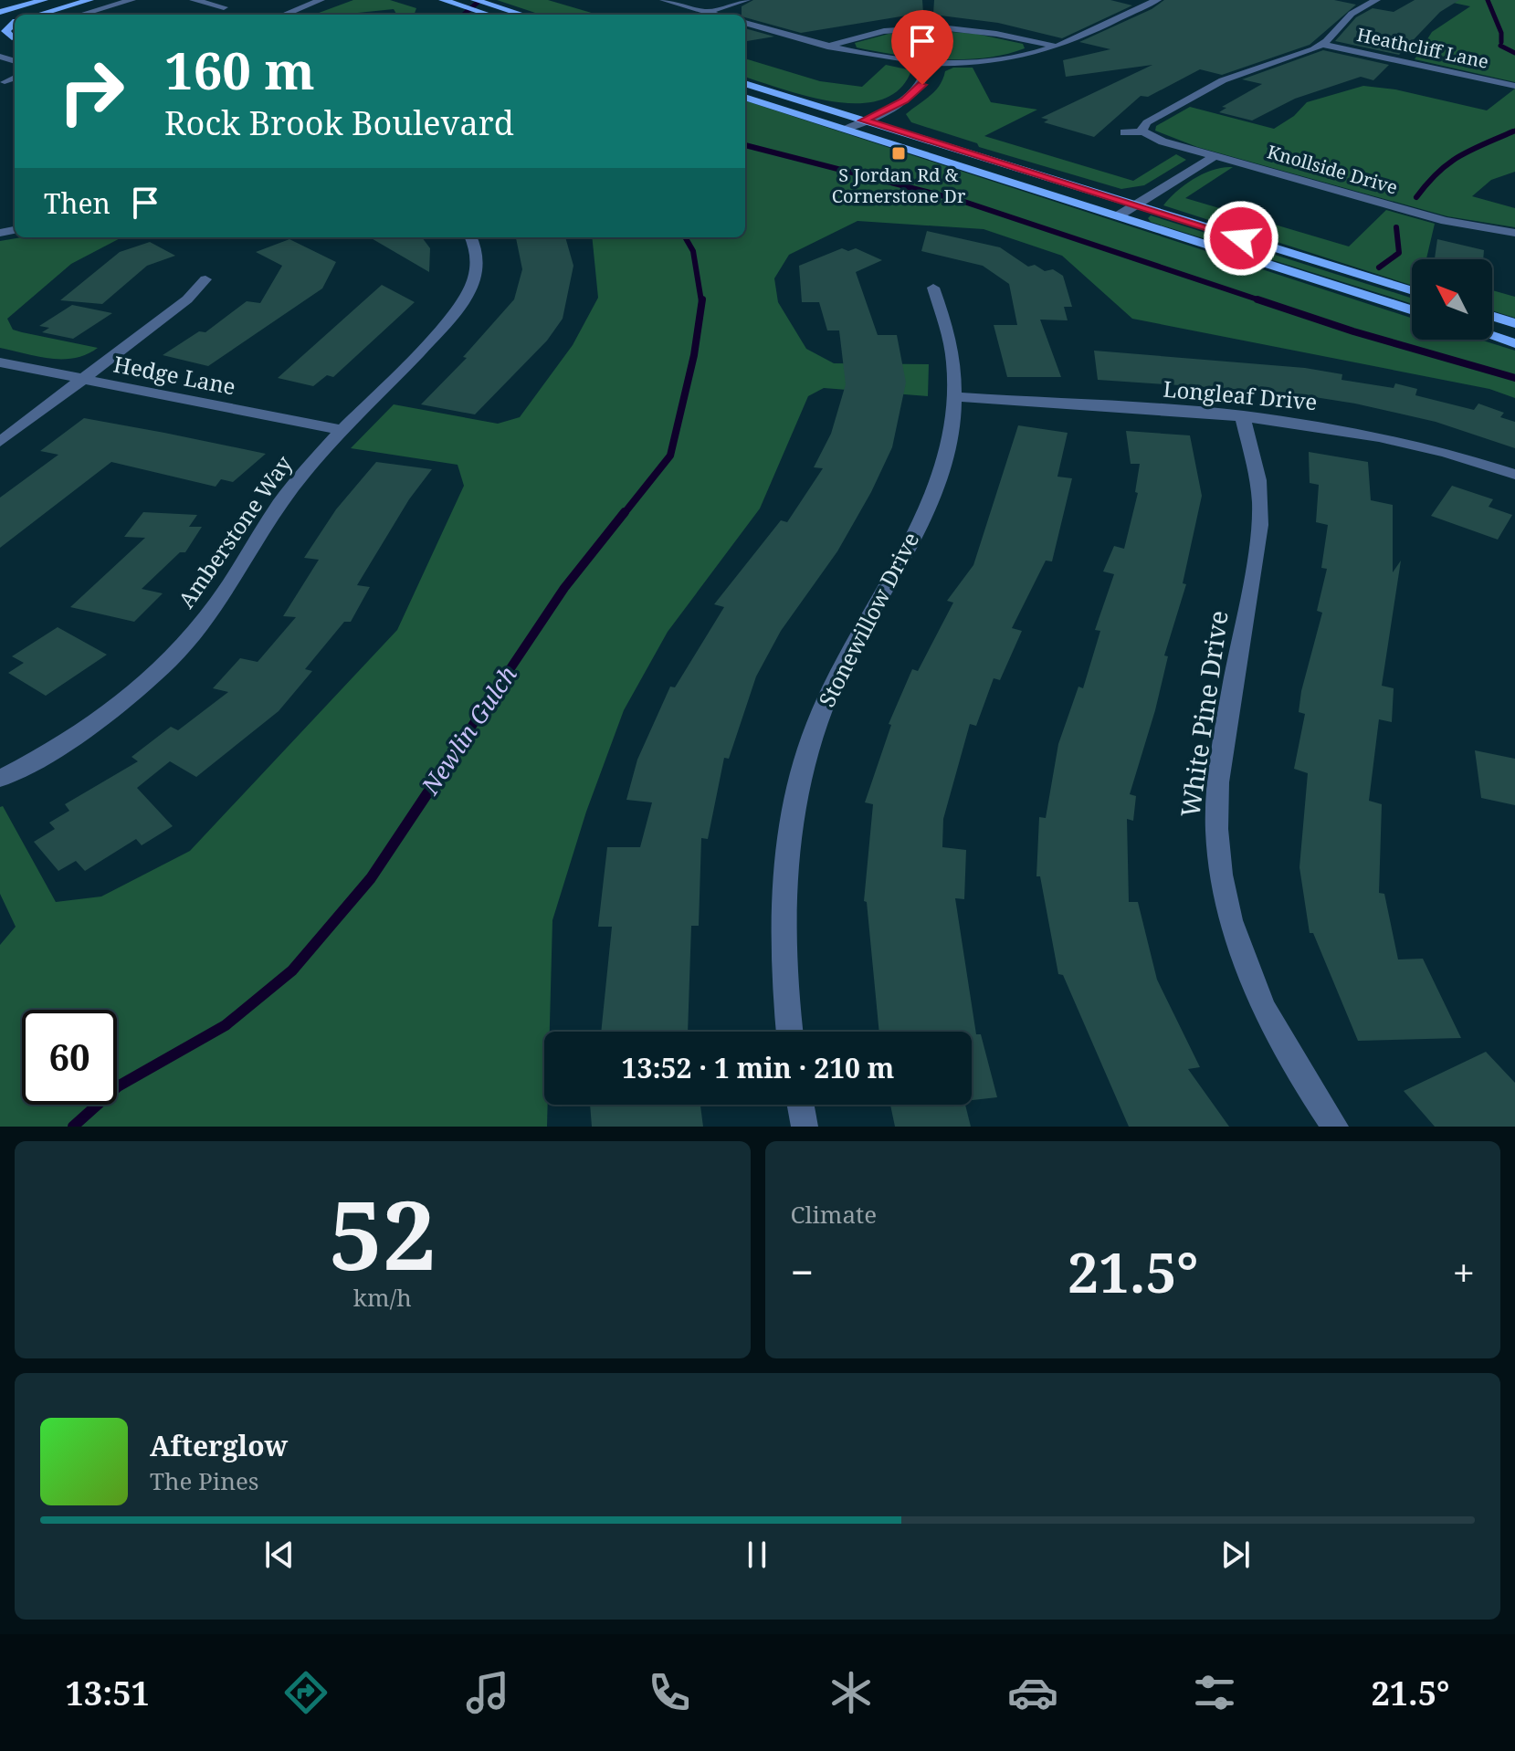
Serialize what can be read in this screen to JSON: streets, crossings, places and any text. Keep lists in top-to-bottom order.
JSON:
{
  "streets": {
    "street": [
      "Heathcliff Lane",
      "Knollside Drive",
      "Hedge Lane",
      "Longleaf Drive",
      "Amberstone Way",
      "Stonewillow Drive",
      "White Pine Drive"
    ]
  },
  "crossings": [
    ["Hedge Lane", "Amberstone Way"],
    ["Longleaf Drive", "Stonewillow Drive"],
    ["Longleaf Drive", "White Pine Drive"]
  ],
  "water": ["Newlin Gulch"],
  "places": {
    "transit": ["S Jordan Rd & Cornerstone Dr"]
  },
  "north": "top left",
  "page": {
    "turn": ["160 m", "Rock Brook Boulevard"],
    "then": "Then",
    "limit": "60",
    "trip": "13:52 · 1 min · 210 m",
    "tile": [
      ["52", "km/h"],
      "Climate"
    ],
    "heat": ["−", "21.5°", "+"],
    "song": ["Afterglow", "The Pines"],
    "tabs": ["13:51", "21.5°"]
  }
}
